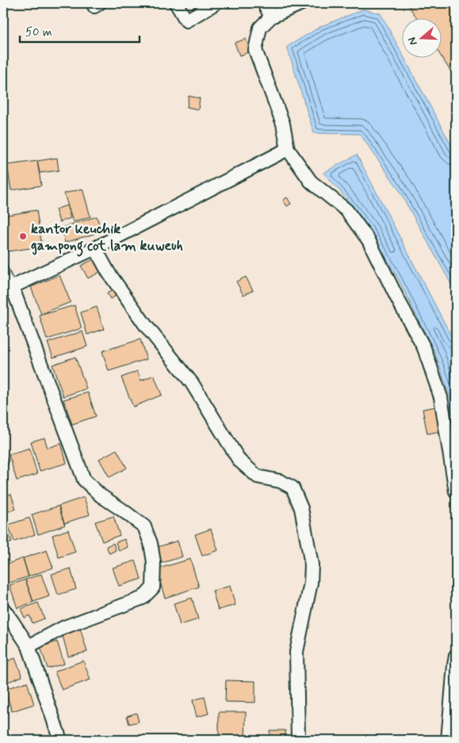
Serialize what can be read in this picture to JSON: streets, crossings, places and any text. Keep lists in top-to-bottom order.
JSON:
{
  "places": ["kantor keuchik gampong cot lam kuweuh"],
  "scale_bar": "50 m",
  "north": "left"
}
